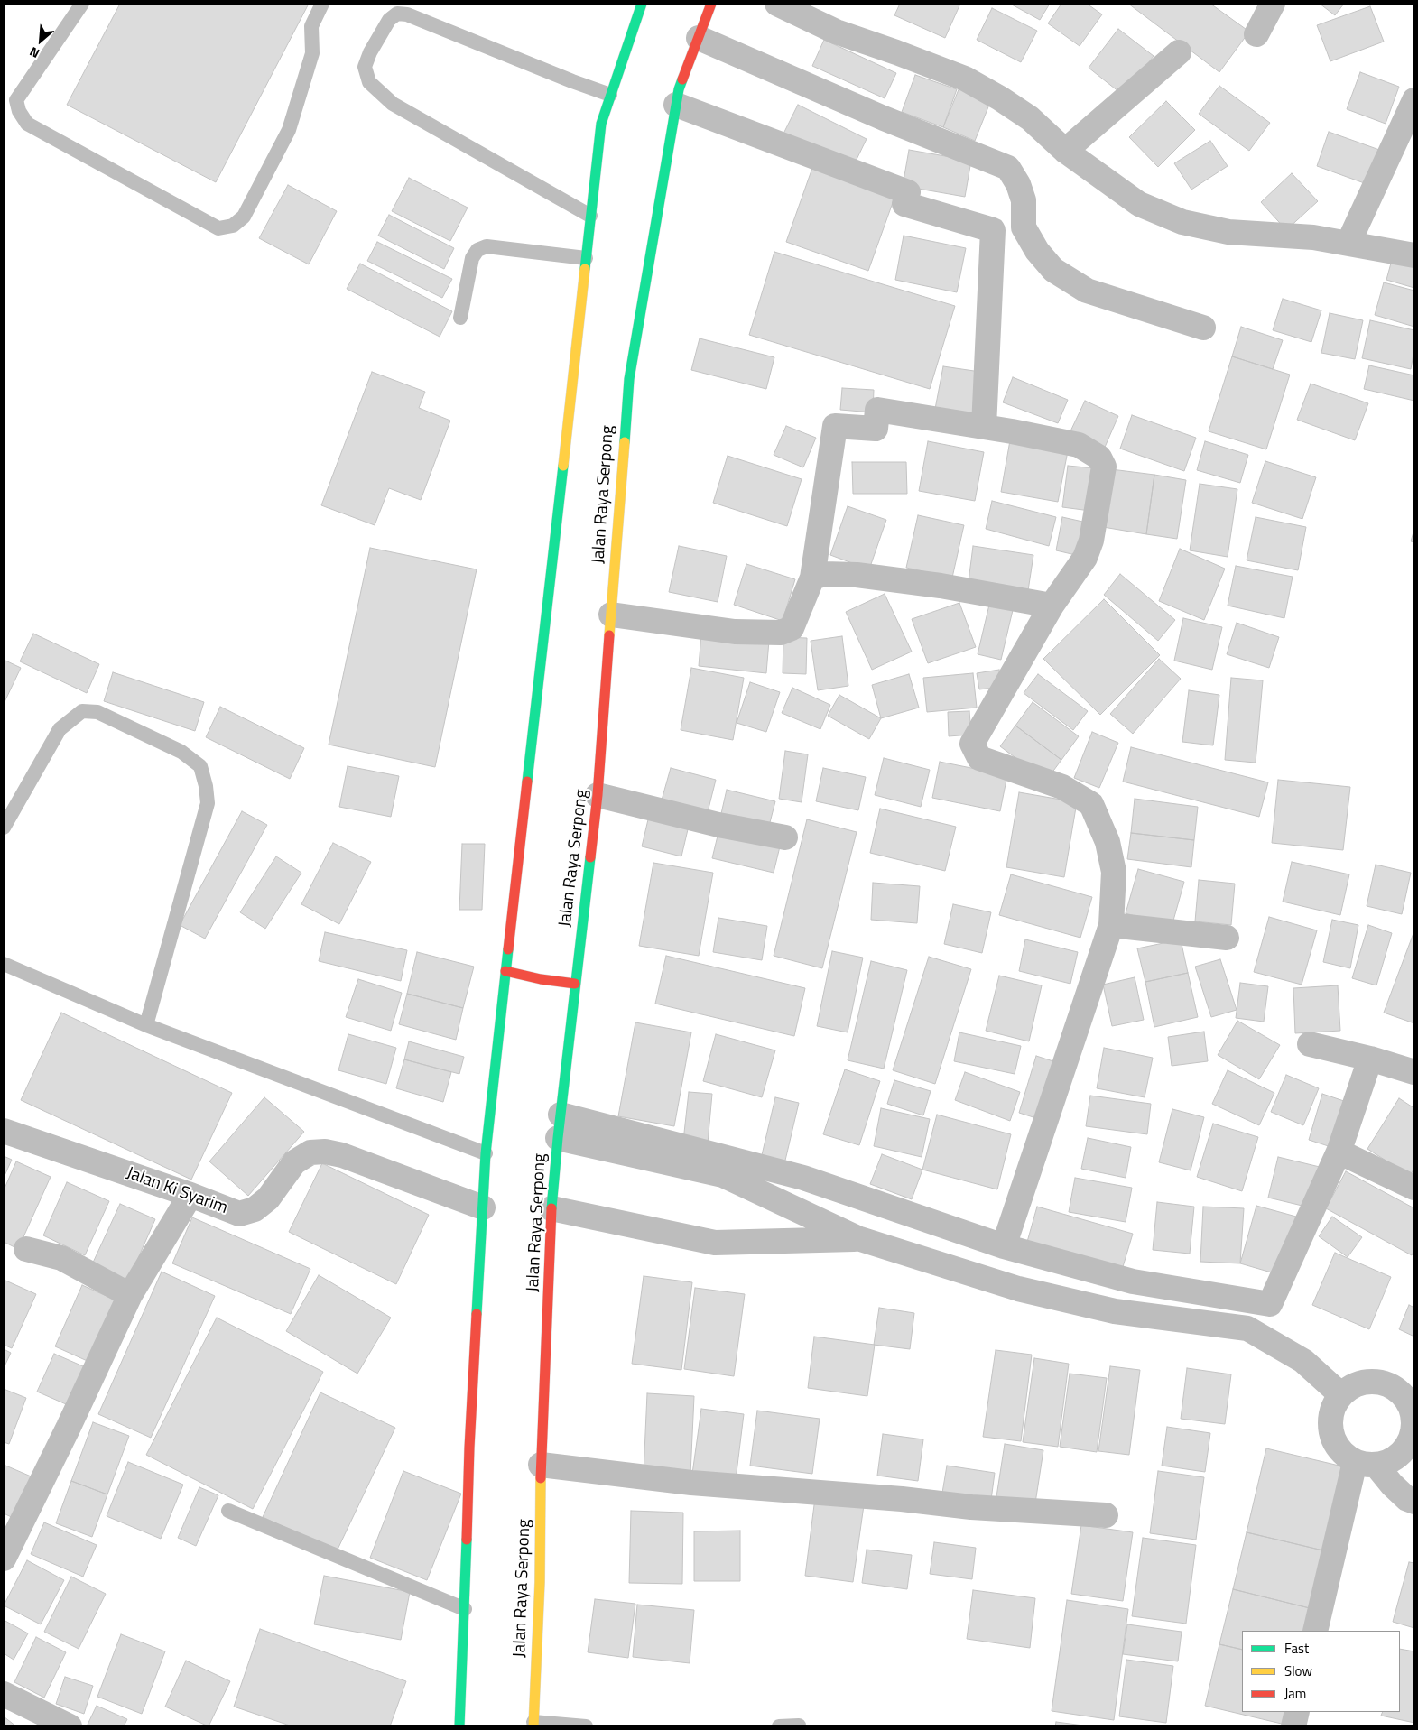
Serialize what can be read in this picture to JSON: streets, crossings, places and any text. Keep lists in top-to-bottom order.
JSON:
{
  "streets": {
    "main road": ["Jalan Raya Serpong"],
    "street": ["Jalan Ki Syarim"]
  },
  "legend": ["Fast", "Slow", "Jam"],
  "north": "bottom left"
}
